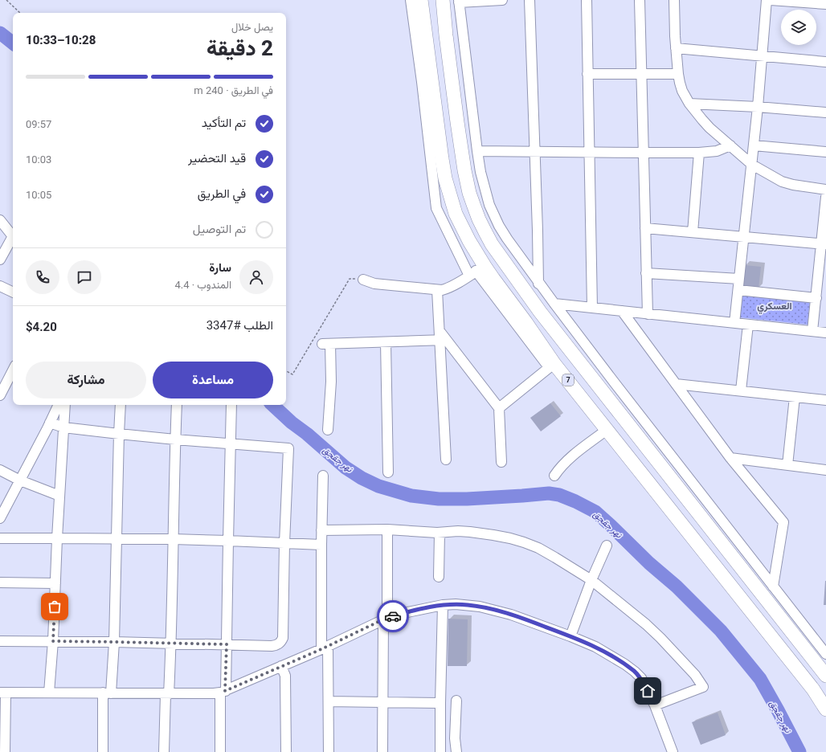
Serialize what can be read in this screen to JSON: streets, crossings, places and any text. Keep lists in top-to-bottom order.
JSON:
{
  "streets": {
    "highway": ["7"]
  },
  "districts": ["العسكري"],
  "water": ["نهر جقجق"],
  "page": {
    "heading": ["2 دقيقة", "يصل خلال", "10:28–10:33"],
    "panel": [
      "سارة",
      "المندوب · 4.4",
      "الطلب #3347",
      "$4.20"
    ],
    "bar": "في الطريق · 240 m",
    "list": [
      ["تم التأكيد", "09:57"],
      ["قيد التحضير", "10:03"],
      ["في الطريق", "10:05"],
      "تم التوصيل"
    ],
    "buttons": ["مساعدة", "مشاركة"]
  }
}
